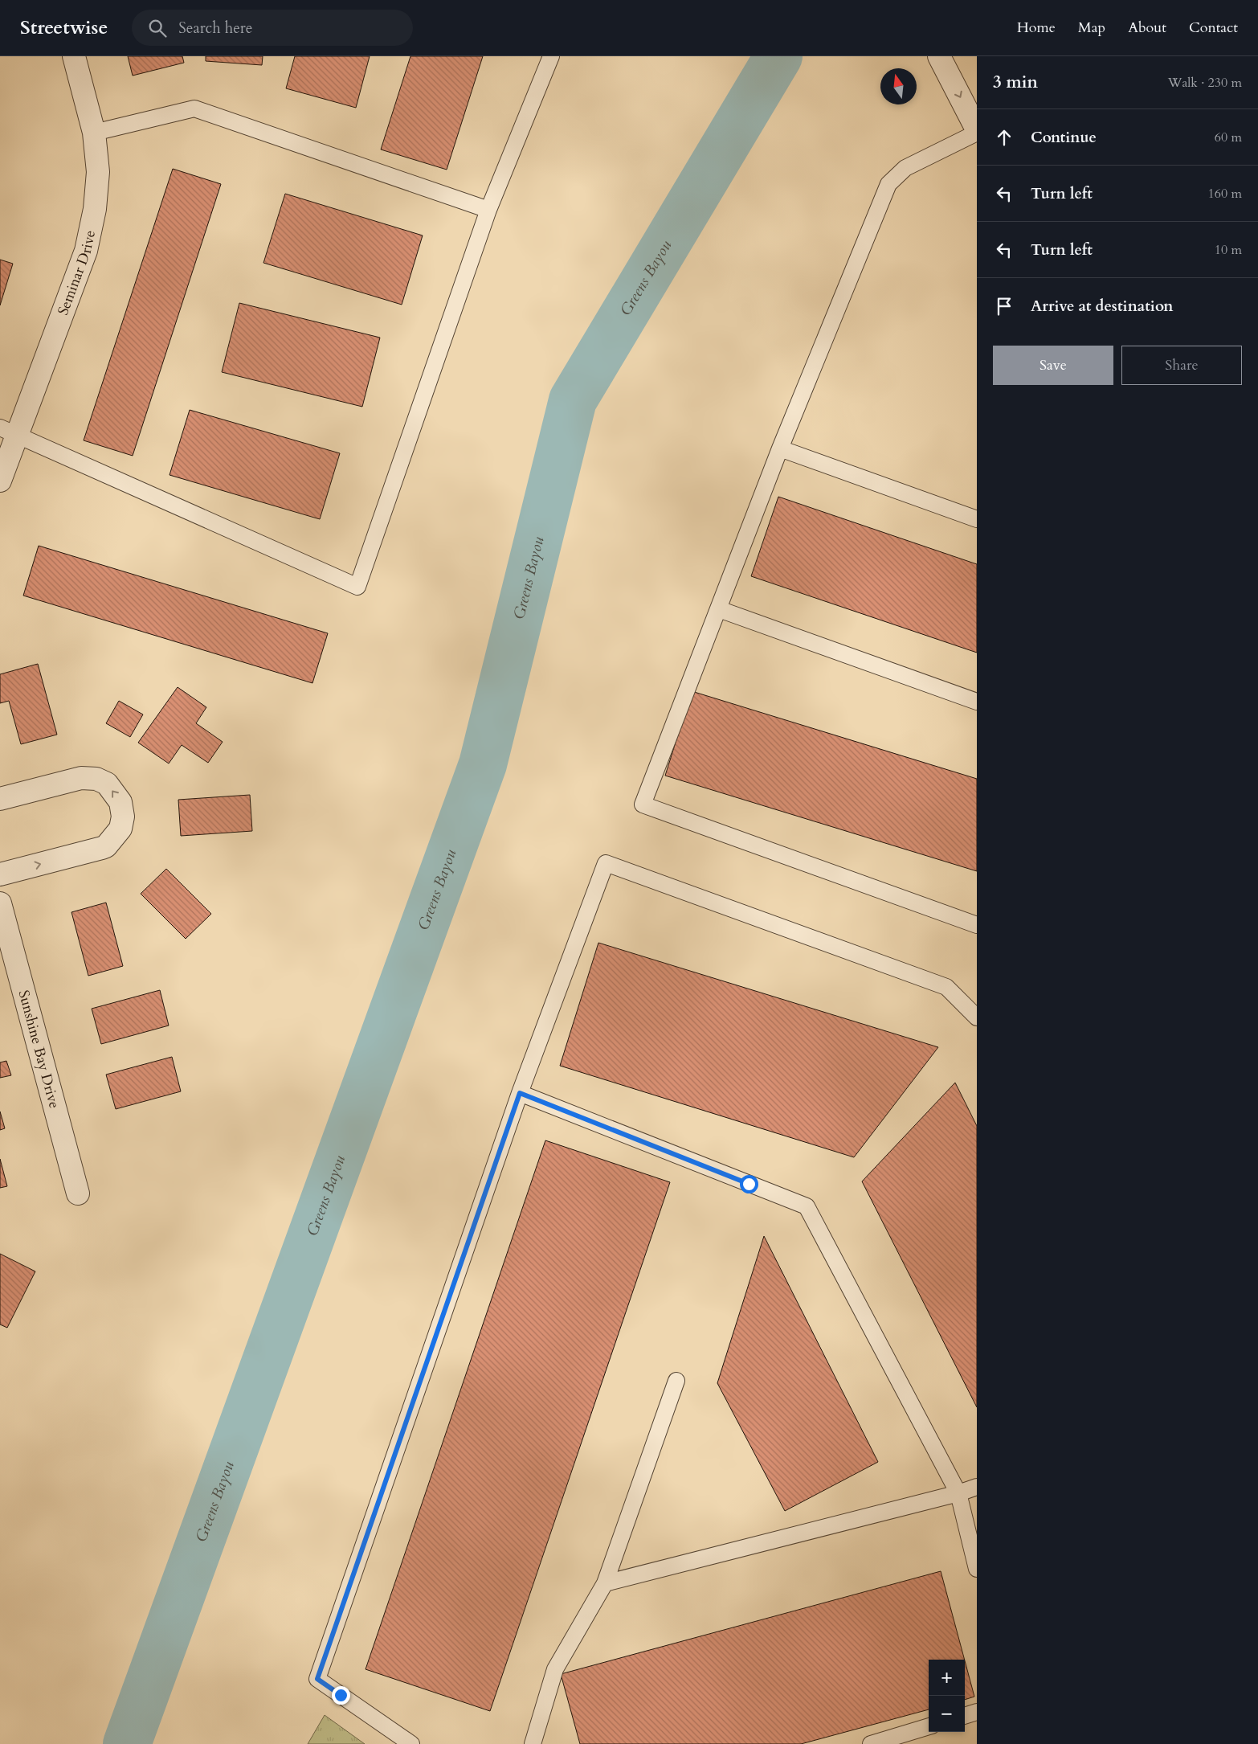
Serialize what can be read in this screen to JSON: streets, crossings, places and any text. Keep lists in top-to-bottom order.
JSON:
{
  "streets": {
    "street": ["Seminar Drive", "Sunshine Bay Drive"]
  },
  "water": ["Greens Bayou"],
  "north": "top",
  "page": {
    "header": "Streetwise",
    "search": "Search here",
    "nav": [
      "Home",
      "Map",
      "About",
      "Contact"
    ],
    "heading": ["3 min", "Walk · 230 m"],
    "list": [
      ["Continue", "60 m"],
      ["Turn left", "160 m"],
      ["Turn left", "10 m"],
      "Arrive at destination"
    ],
    "buttons": ["Save", "Share"],
    "map_buttons": ["+", "−"]
  }
}
